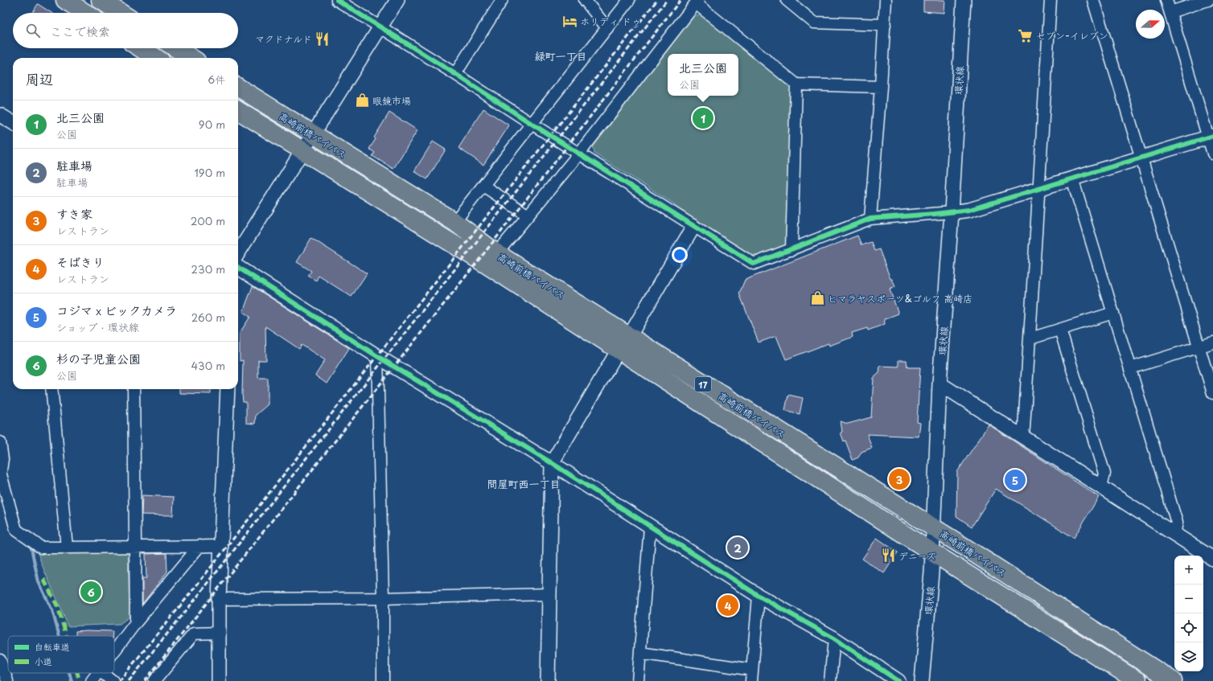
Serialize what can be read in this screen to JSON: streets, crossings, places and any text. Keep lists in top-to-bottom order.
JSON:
{
  "streets": {
    "highway": ["高崎前橋バイパス", "17"],
    "street": ["環状線"]
  },
  "crossings": [
    ["環状線", "高崎前橋バイパス"]
  ],
  "districts": ["緑町一丁目", "問屋町西一丁目"],
  "places": {
    "hotel": ["ホリディ ドゥ"],
    "supermarket": ["セブン-イレブン"],
    "restaurant": ["マクドナルド", "デニーズ"],
    "shop": ["眼鏡市場", "ヒマラヤスポーツ&ゴルフ 高崎店"]
  },
  "legend": ["自転車道", "小道"],
  "north": "right",
  "page": {
    "search": "ここで検索",
    "popup": ["北三公園", "公園"],
    "heading": ["周辺", "6件"],
    "list": [
      {
        "mark": "1",
        "name": "北三公園",
        "note": "公園",
        "value": "90 m"
      },
      {
        "mark": "2",
        "name": "駐車場",
        "note": "駐車場",
        "value": "190 m"
      },
      {
        "mark": "3",
        "name": "すき家",
        "note": "レストラン",
        "value": "200 m"
      },
      {
        "mark": "4",
        "name": "そばきり",
        "note": "レストラン",
        "value": "230 m"
      },
      {
        "mark": "5",
        "name": "コジマｘビックカメラ",
        "note": "ショップ · 環状線",
        "value": "260 m"
      },
      {
        "mark": "6",
        "name": "杉の子児童公園",
        "note": "公園",
        "value": "430 m"
      }
    ],
    "pins": [
      "1",
      "3",
      "5",
      "2",
      "6",
      "4"
    ],
    "map_buttons": ["+", "−"]
  }
}
